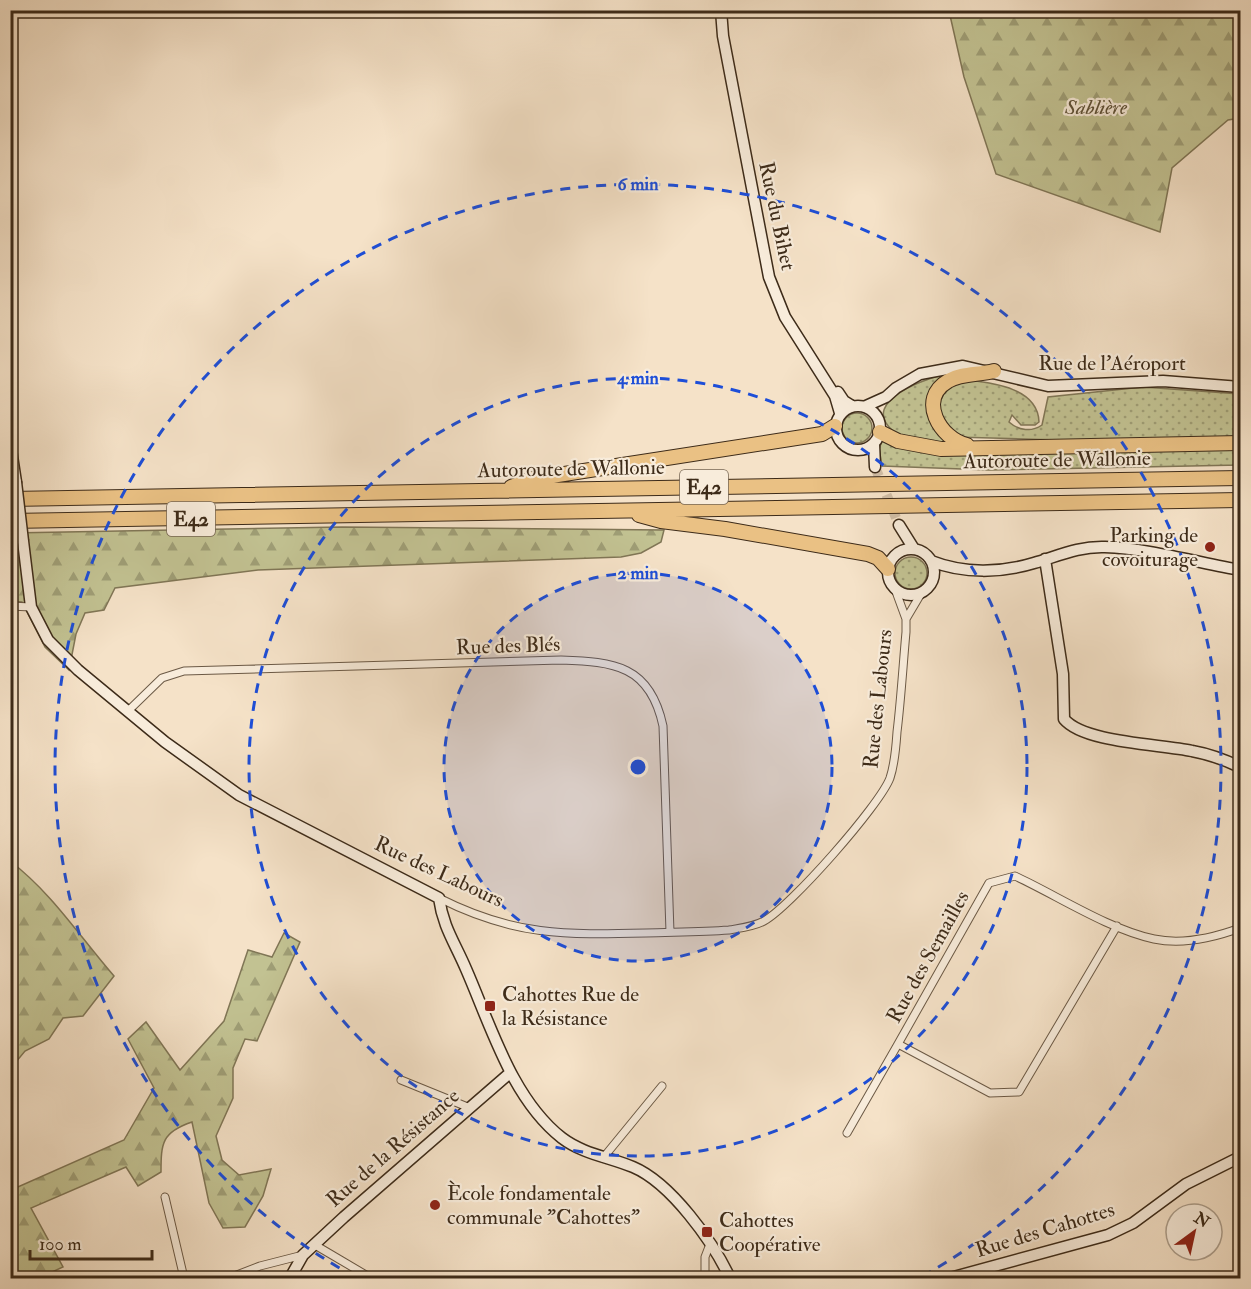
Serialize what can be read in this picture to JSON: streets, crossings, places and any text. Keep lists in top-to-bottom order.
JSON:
{
  "streets": {
    "highway": ["Autoroute de Wallonie", "E42"],
    "street": [
      "Rue du Bihet",
      "Rue de l'Aéroport",
      "Rue des Blés",
      "Rue des Labours",
      "Rue des Semailles",
      "Rue de la Résistance",
      "Rue des Cahottes"
    ]
  },
  "crossings": [
    ["Rue du Bihet", "Rue de l'Aéroport"],
    ["Rue des Blés", "Rue des Labours"]
  ],
  "parks": ["Sablière"],
  "places": {
    "other": ["Parking de covoiturage", "Ècole fondamentale communale \"Cahottes\""],
    "transit": ["Cahottes Rue de la Résistance", "Cahottes Coopérative"]
  },
  "scale_bar": "100 m",
  "north": "top right",
  "rings": ["6 min", "4 min", "2 min"]
}
